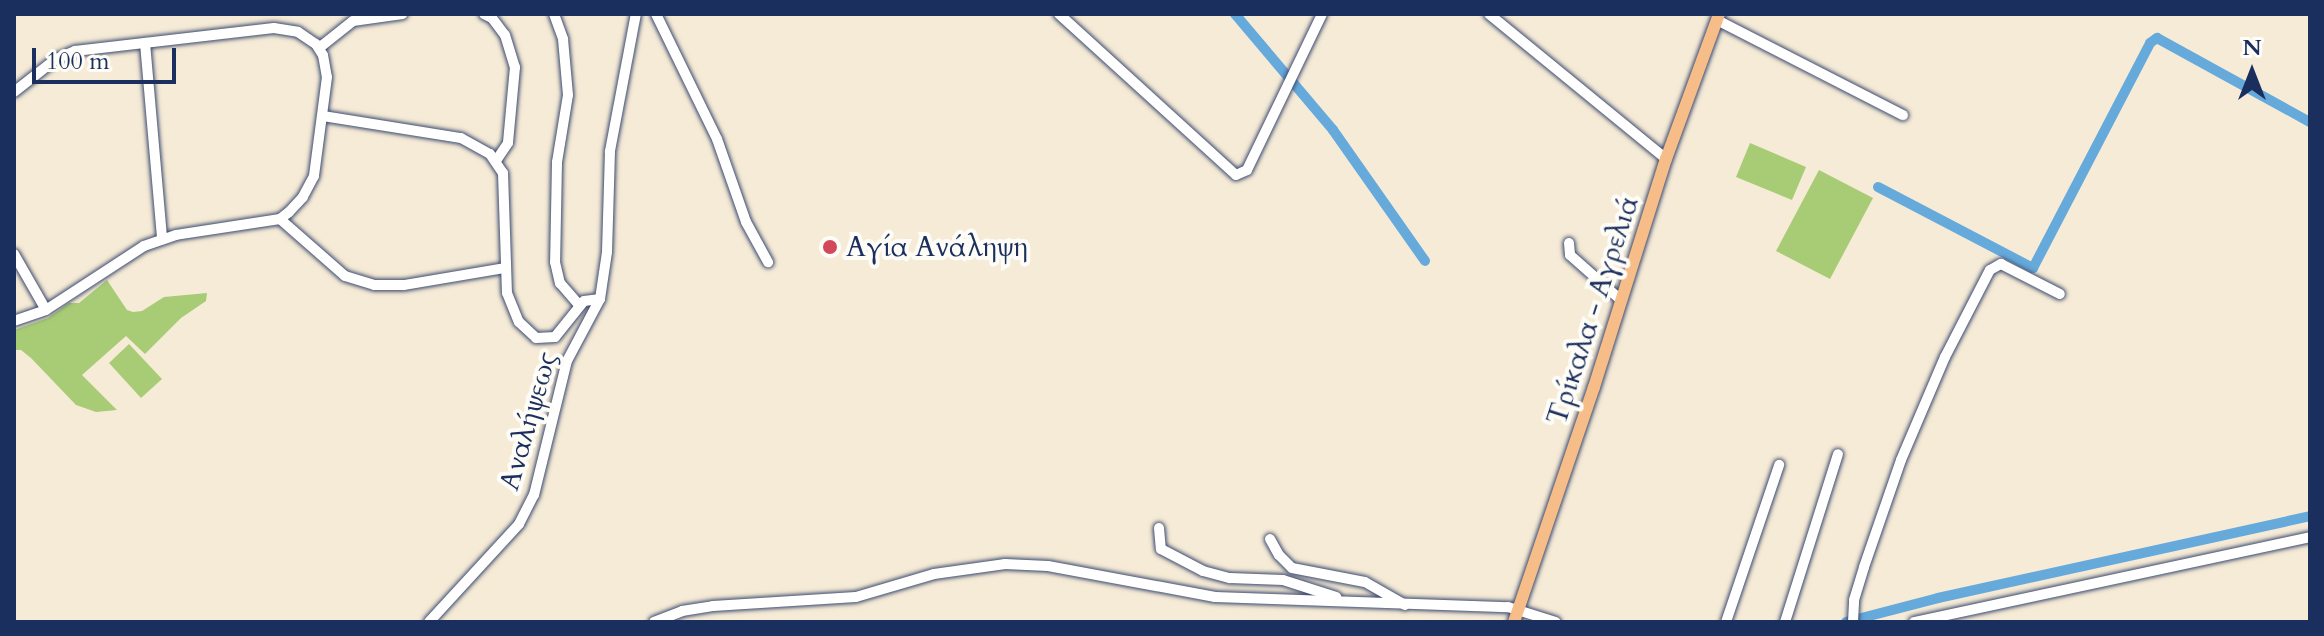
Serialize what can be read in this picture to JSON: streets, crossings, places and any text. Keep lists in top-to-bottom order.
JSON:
{
  "streets": {
    "main road": ["Τρίκαλα - Αγρελιά"],
    "street": ["Αναλήψεως"]
  },
  "places": ["Αγία Ανάληψη"],
  "scale_bar": "100 m",
  "north": "top"
}
